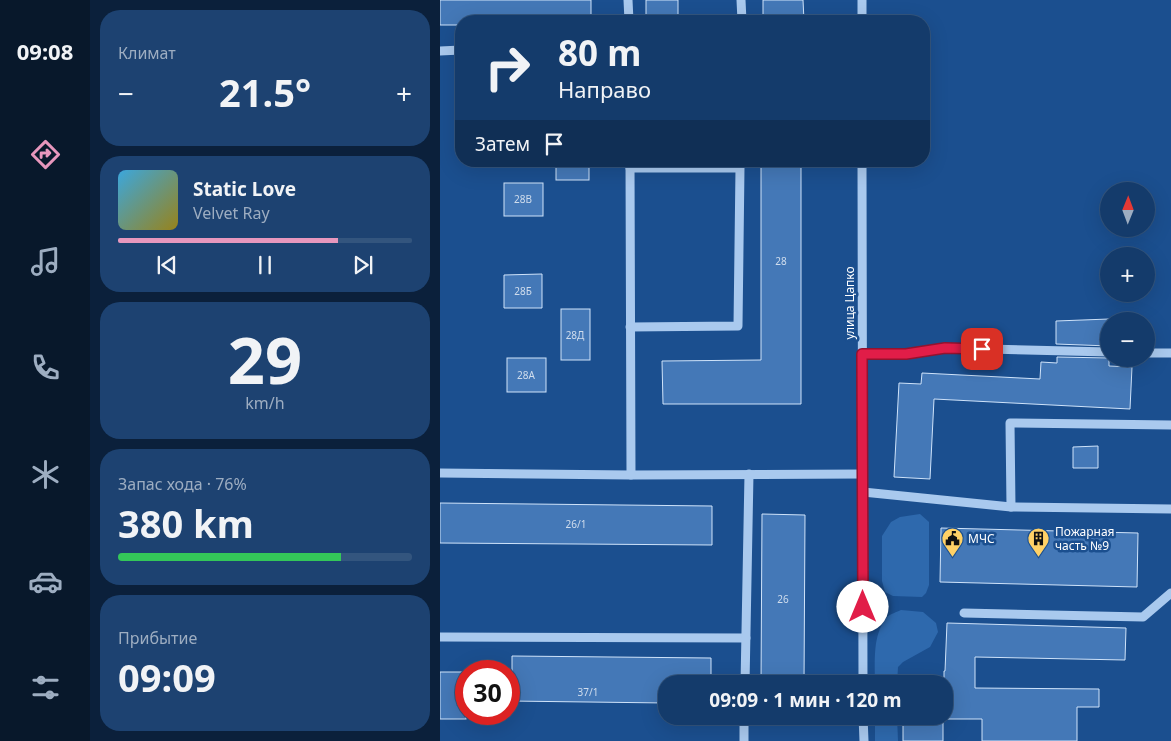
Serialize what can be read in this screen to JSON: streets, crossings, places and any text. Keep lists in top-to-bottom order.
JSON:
{
  "streets": {
    "street": ["улица Цапко"]
  },
  "places": {
    "public building": ["МЧС"],
    "building": ["Пожарная часть №9"]
  },
  "house_numbers": [
    "28В",
    "28",
    "28Б",
    "28Д",
    "28А",
    "26/1",
    "26",
    "37/1"
  ],
  "north": "top",
  "page": {
    "tabs": "09:08",
    "tile": [
      "Климат",
      ["29", "km/h"],
      ["Запас хода · 76%", "380 km"],
      ["Прибытие", "09:09"]
    ],
    "turn": ["80 m", "Направо"],
    "heat": ["−", "21.5°", "+"],
    "then": "Затем",
    "song": ["Static Love", "Velvet Ray"],
    "map_buttons": ["+", "−"],
    "limit": "30",
    "trip": "09:09 · 1 мин · 120 m"
  }
}
